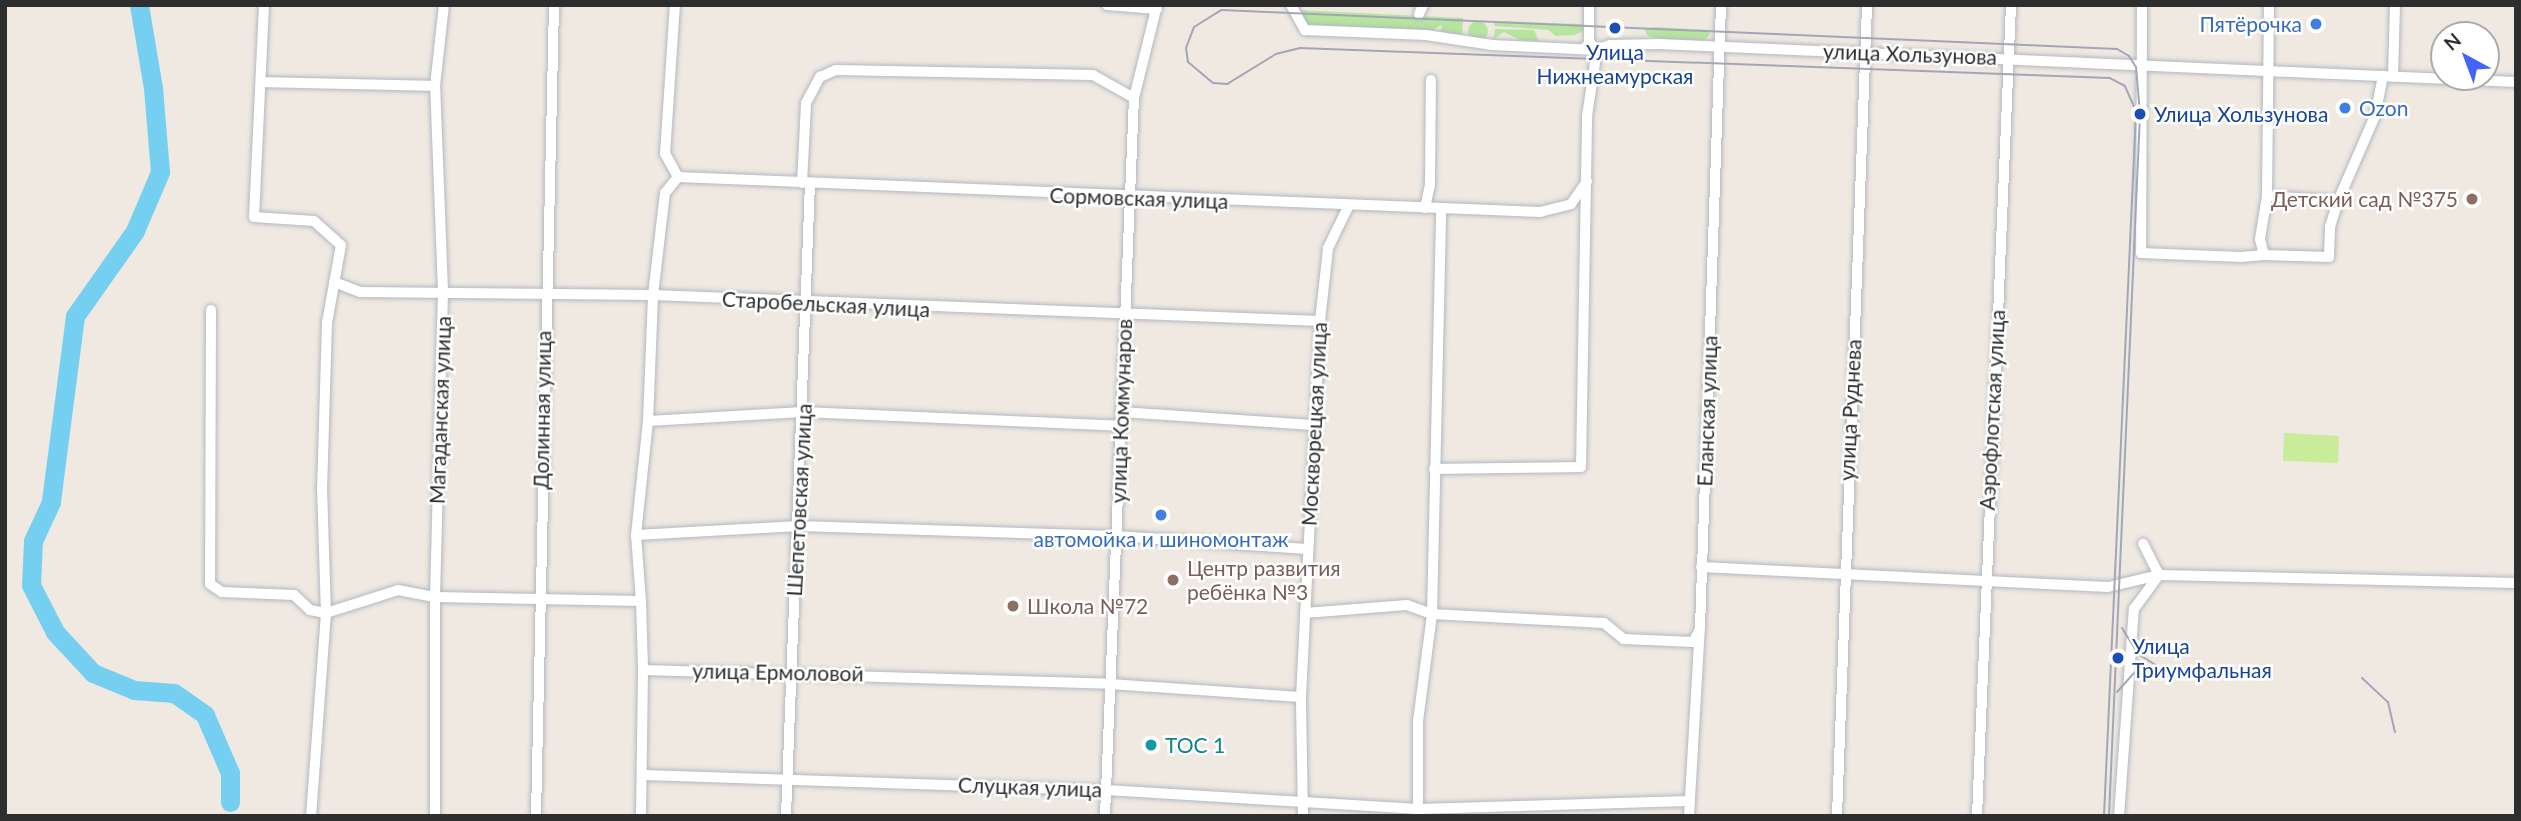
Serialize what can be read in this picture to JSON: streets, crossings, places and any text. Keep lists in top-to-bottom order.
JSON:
{
  "streets": {
    "street": [
      "улица Хользунова",
      "Сормовская улица",
      "Старобельская улица",
      "Магаданская улица",
      "Долинная улица",
      "улица Руднева",
      "Аэрофлотская улица",
      "улица Коммунаров",
      "Еланская улица",
      "Москворецкая улица",
      "Шепетовская улица",
      "улица Ермоловой",
      "Слуцкая улица"
    ]
  },
  "crossings": [
    ["улица Хользунова", "улица Руднева"],
    ["улица Хользунова", "Аэрофлотская улица"],
    ["улица Хользунова", "Еланская улица"],
    ["Сормовская улица", "улица Коммунаров"],
    ["Сормовская улица", "Москворецкая улица"],
    ["Сормовская улица", "Шепетовская улица"],
    ["Старобельская улица", "Магаданская улица"],
    ["Старобельская улица", "Долинная улица"],
    ["Старобельская улица", "улица Коммунаров"],
    ["Старобельская улица", "Москворецкая улица"],
    ["Старобельская улица", "Шепетовская улица"],
    ["улица Коммунаров", "Шепетовская улица"],
    ["улица Коммунаров", "улица Ермоловой"],
    ["улица Коммунаров", "Слуцкая улица"],
    ["Еланская улица", "Слуцкая улица"],
    ["Москворецкая улица", "улица Ермоловой"],
    ["Москворецкая улица", "Слуцкая улица"],
    ["Шепетовская улица", "улица Ермоловой"],
    ["Шепетовская улица", "Слуцкая улица"]
  ],
  "places": [
    "Пятёрочка",
    "Улица Нижнеамурская",
    "Ozon",
    "Улица Хользунова",
    "Детский сад №375",
    "автомойка и шиномонтаж",
    "Центр развития ребёнка №3",
    "Школа №72",
    "Улица Триумфальная",
    "ТОС 1"
  ],
  "north": "top left"
}
